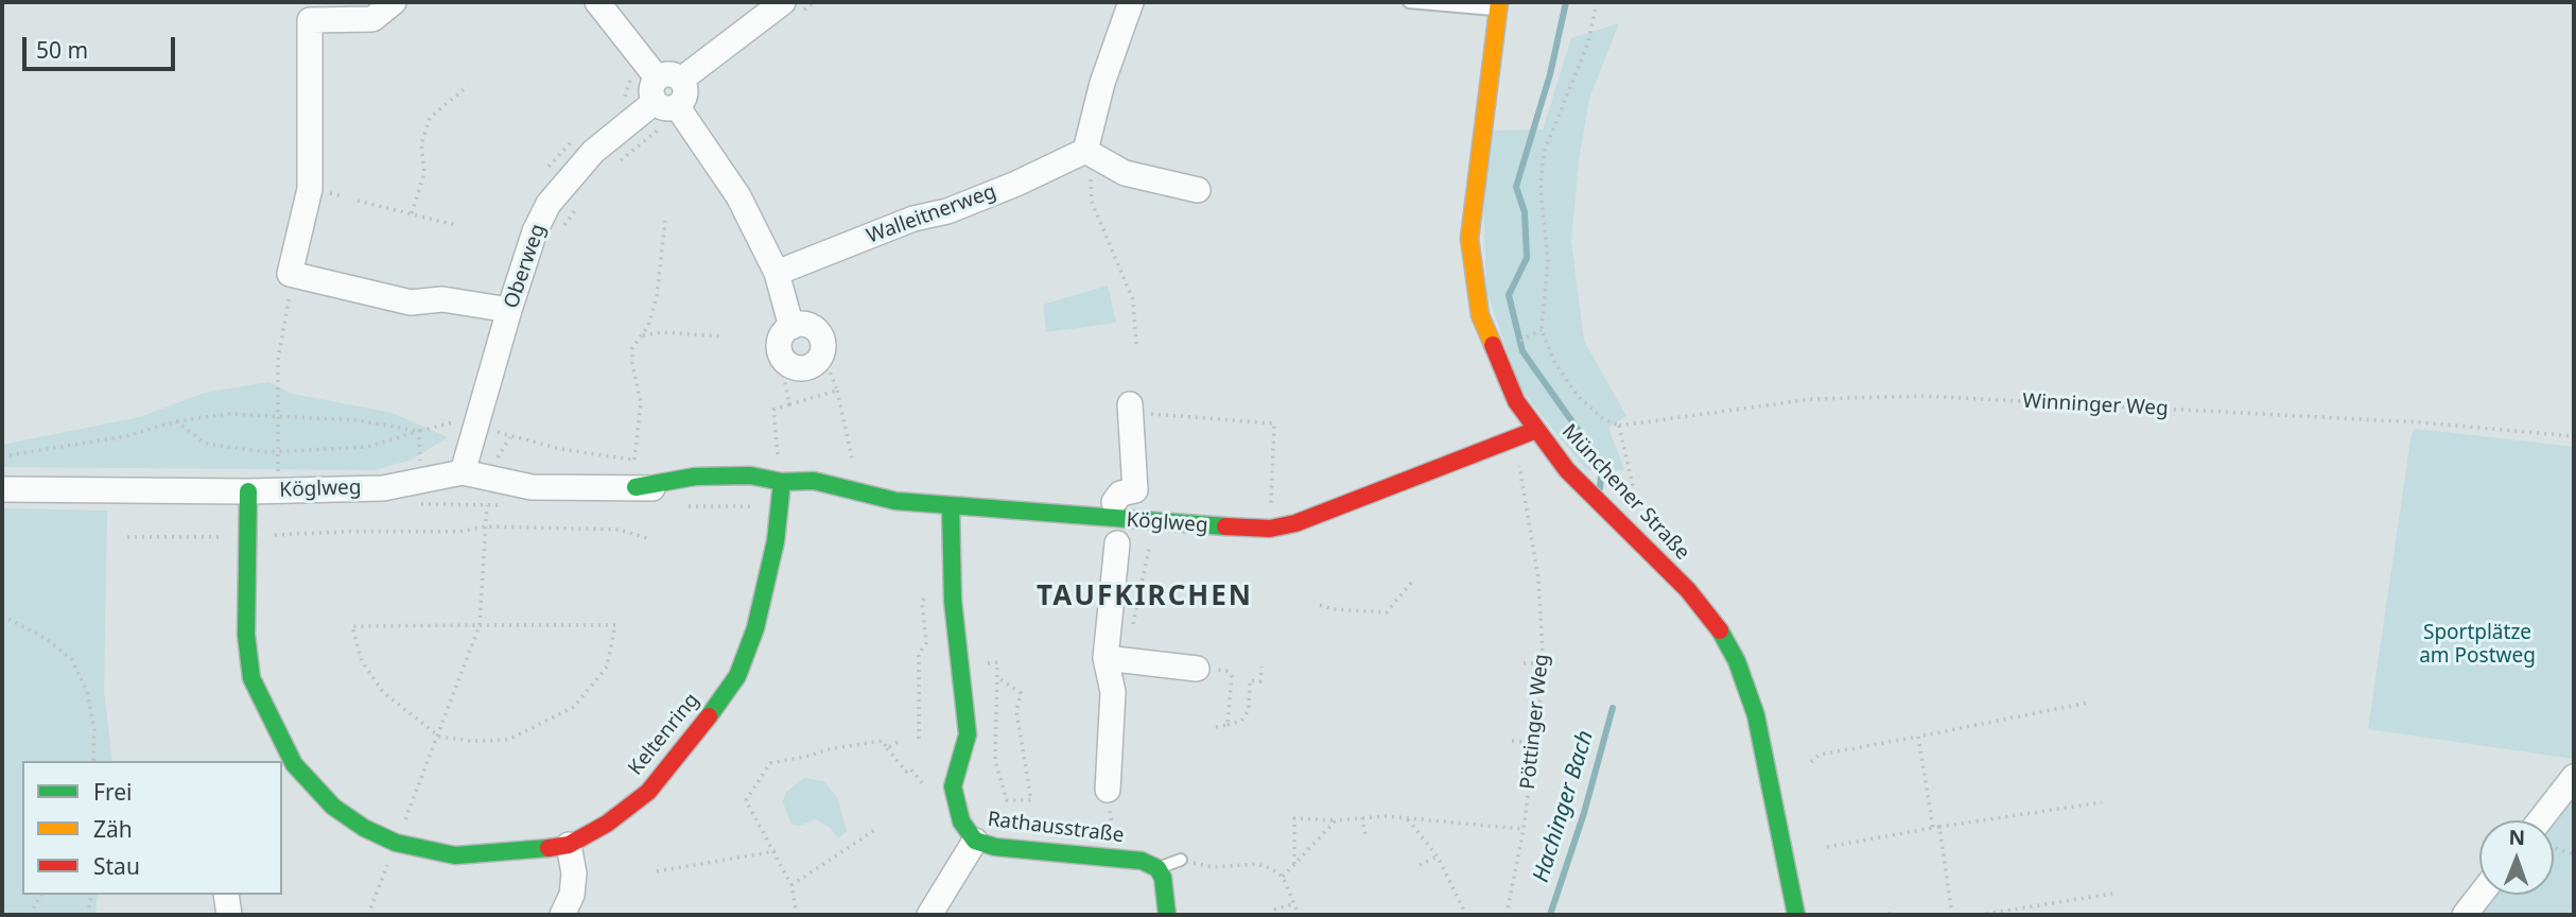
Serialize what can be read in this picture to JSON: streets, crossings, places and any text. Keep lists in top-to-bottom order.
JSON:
{
  "streets": {
    "street": [
      "Walleitnerweg",
      "Oberweg",
      "Köglweg",
      "Münchener Straße",
      "Keltenring",
      "Rathausstraße"
    ],
    "path": ["Winninger Weg", "Pöttinger Weg"]
  },
  "crossings": [
    ["Oberweg", "Köglweg"],
    ["Köglweg", "Münchener Straße"],
    ["Köglweg", "Pöttinger Weg"],
    ["Köglweg", "Keltenring"],
    ["Köglweg", "Rathausstraße"]
  ],
  "districts": ["TAUFKIRCHEN"],
  "water": ["Hachinger Bach"],
  "parks": ["Sportplätze am Postweg"],
  "legend": ["Frei", "Zäh", "Stau"],
  "scale_bar": "50 m",
  "north": "top"
}
